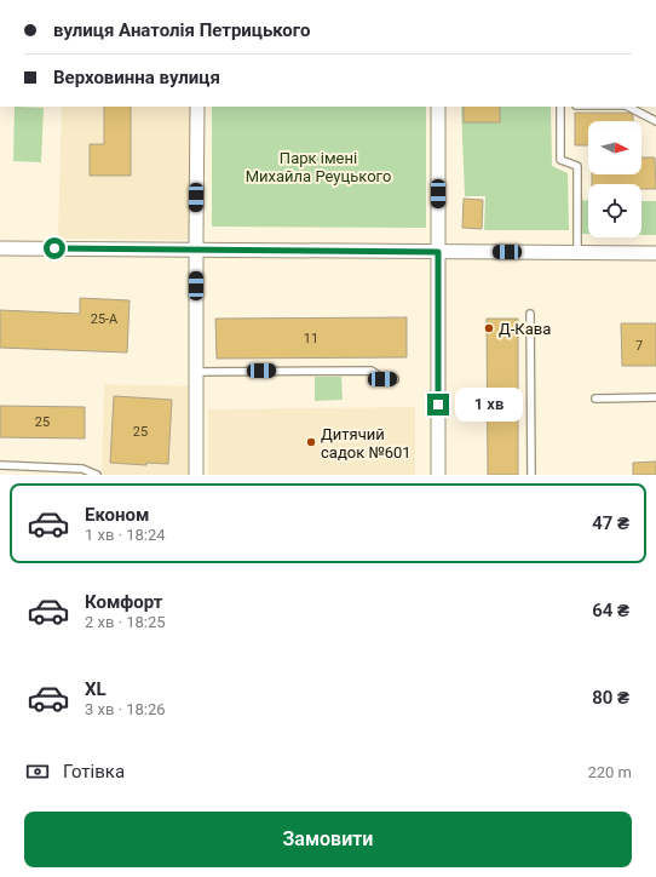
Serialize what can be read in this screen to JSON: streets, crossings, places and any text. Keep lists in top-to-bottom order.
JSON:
{
  "parks": ["Парк імені Михайла Реуцького"],
  "places": ["Д-Кава", "Дитячий садок №601"],
  "house_numbers": [
    "25-А",
    "11",
    "7",
    "25",
    "25"
  ],
  "north": "right",
  "page": {
    "banner": ["вулиця Анатолія Петрицького", "Верховинна вулиця"],
    "bubble": "1 хв",
    "list": [
      {
        "name": "Економ",
        "note": "1 хв · 18:24",
        "value": "47 ₴"
      },
      {
        "name": "Комфорт",
        "note": "2 хв · 18:25",
        "value": "64 ₴"
      },
      {
        "name": "XL",
        "note": "3 хв · 18:26",
        "value": "80 ₴"
      }
    ],
    "pay": ["Готівка", "220 m"],
    "buttons": "Замовити"
  }
}
